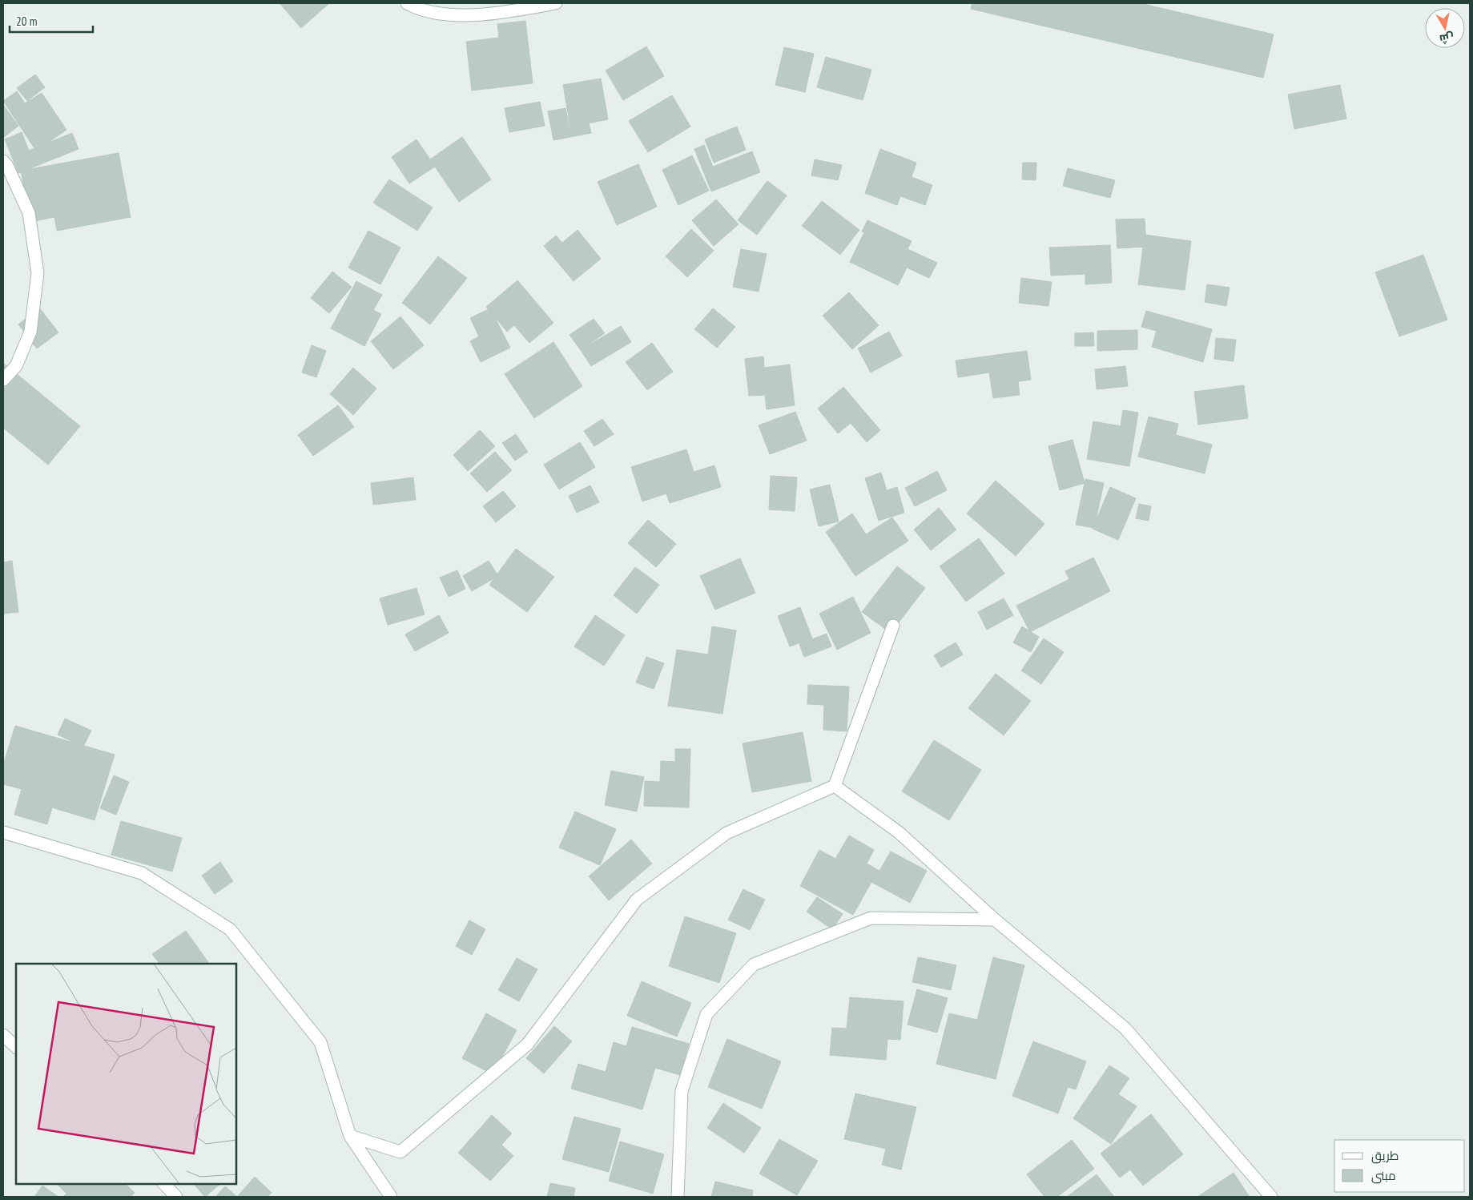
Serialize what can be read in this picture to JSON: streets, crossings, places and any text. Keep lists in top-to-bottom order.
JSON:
{
  "legend": ["طريق", "مبنى"],
  "scale_bar": "20 m",
  "north": "bottom"
}
